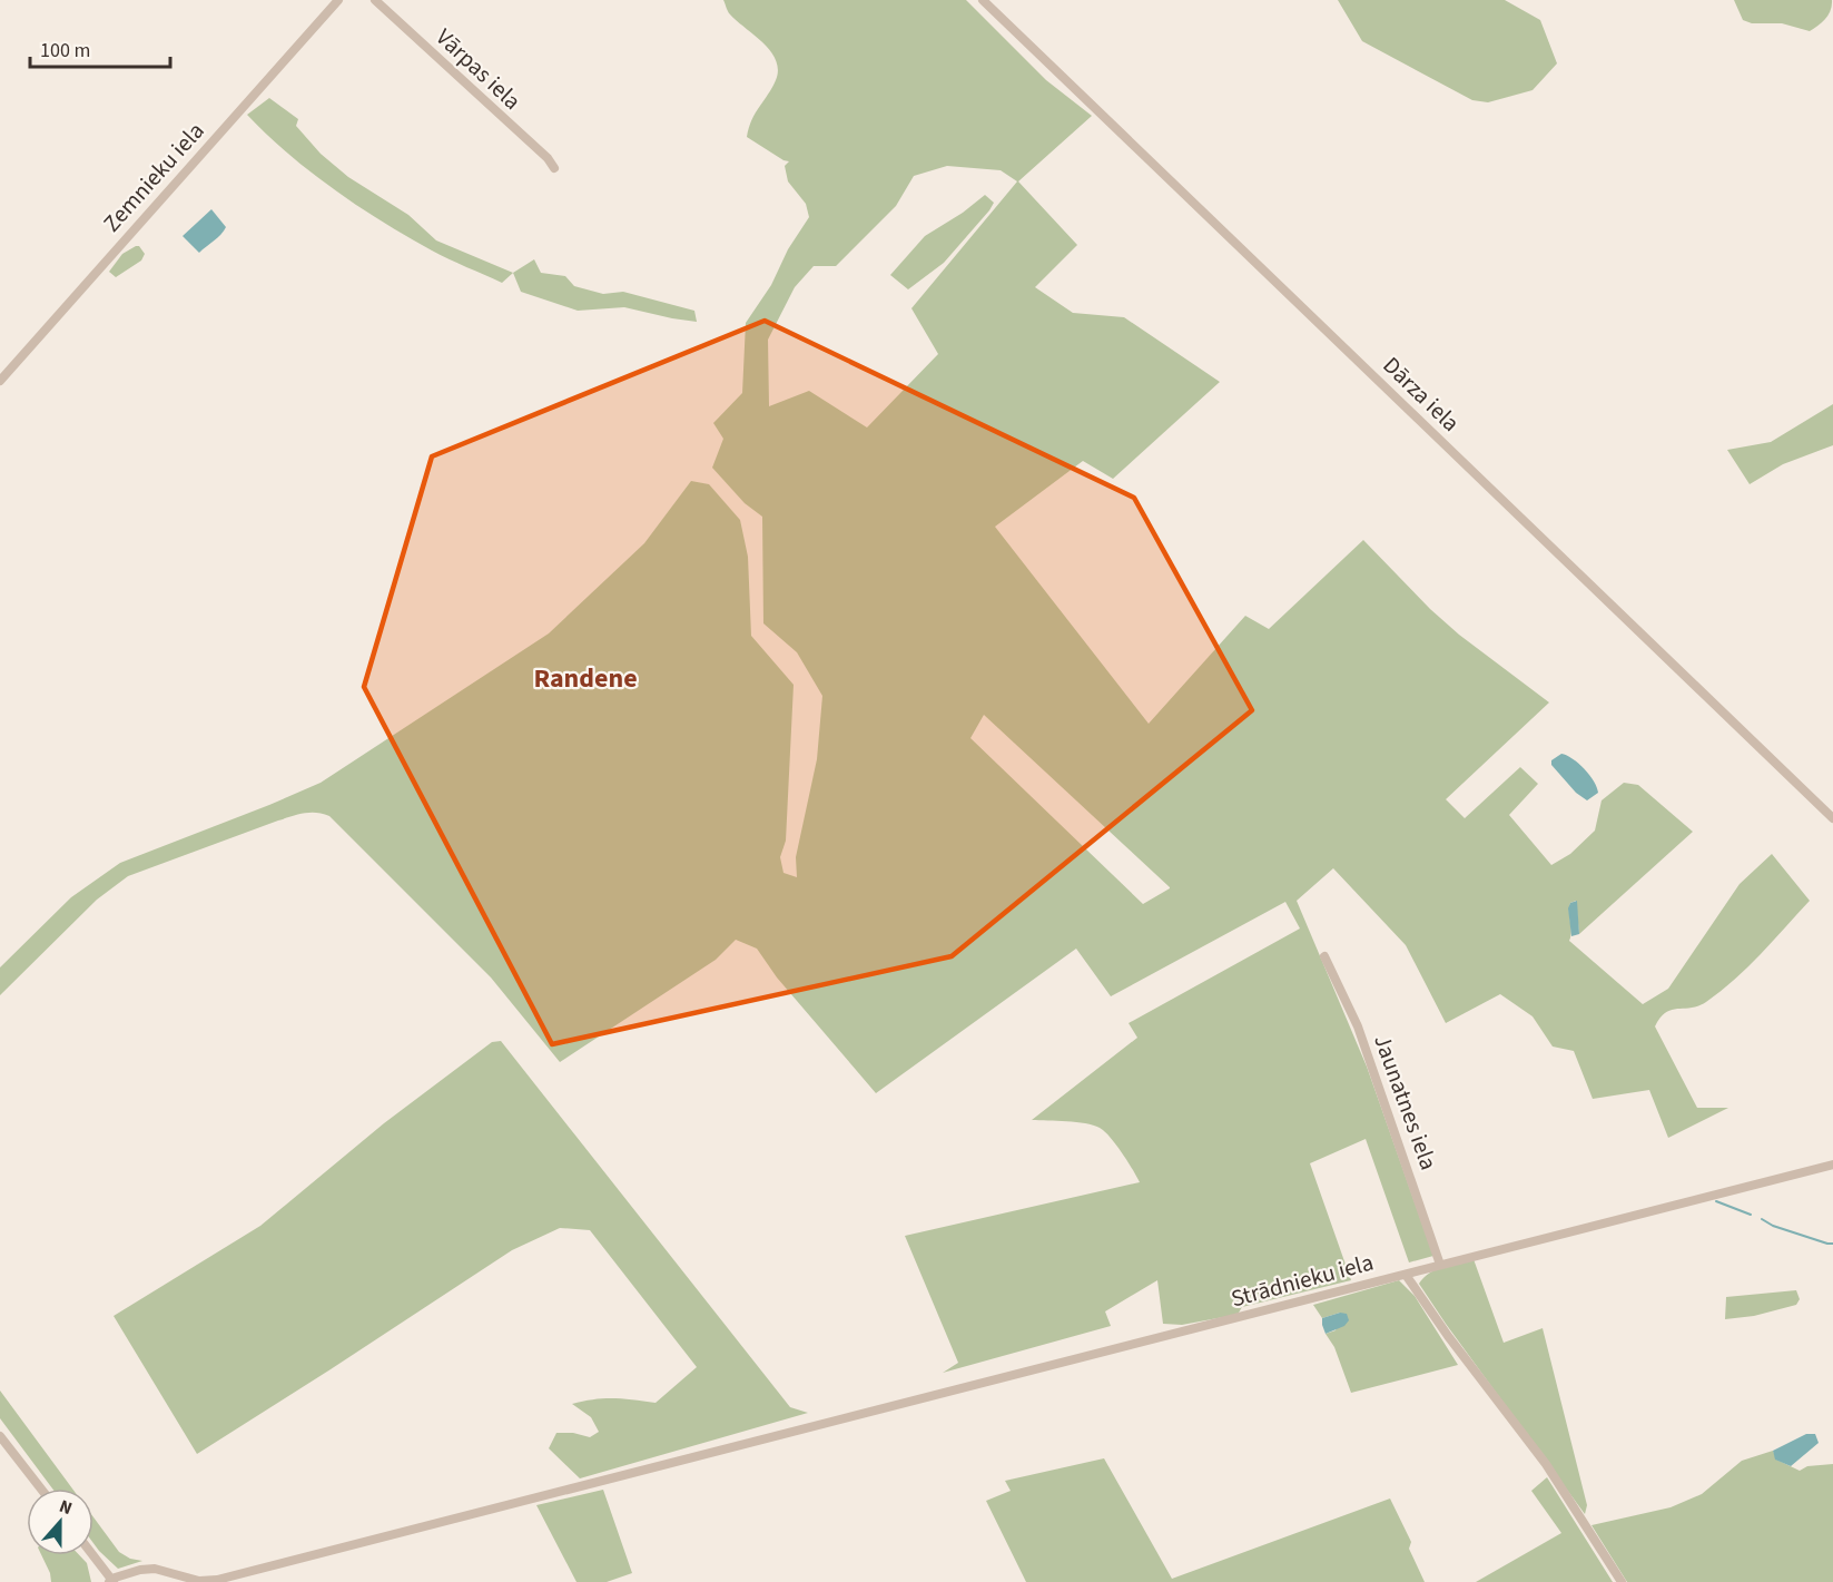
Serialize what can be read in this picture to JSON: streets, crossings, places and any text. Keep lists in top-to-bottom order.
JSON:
{
  "streets": {
    "street": [
      "Vārpas iela",
      "Zemnieku iela",
      "Dārza iela",
      "Jaunatnes iela",
      "Strādnieku iela"
    ]
  },
  "crossings": [
    ["Jaunatnes iela", "Strādnieku iela"]
  ],
  "districts": ["Randene"],
  "scale_bar": "100 m",
  "north": "top"
}
